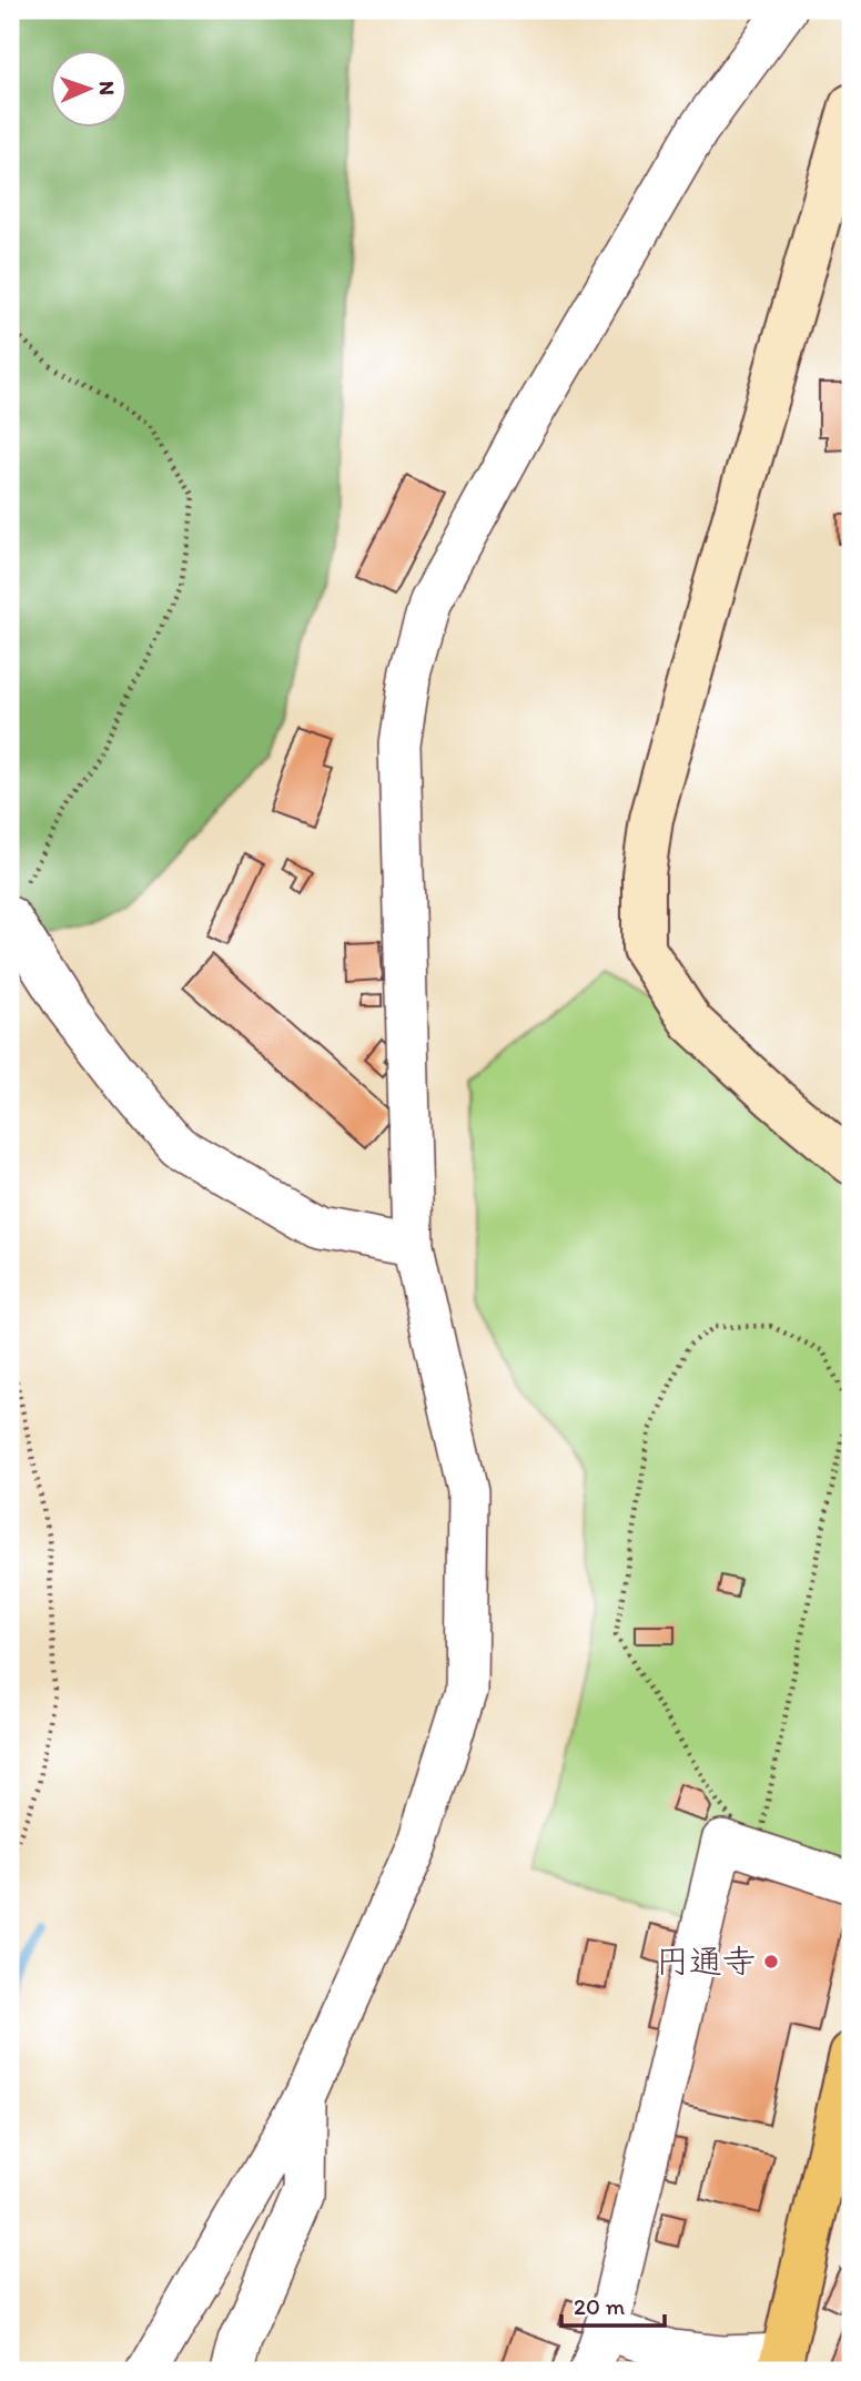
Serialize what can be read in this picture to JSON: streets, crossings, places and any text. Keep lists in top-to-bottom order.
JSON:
{
  "places": ["円通寺"],
  "scale_bar": "20 m",
  "north": "right"
}
